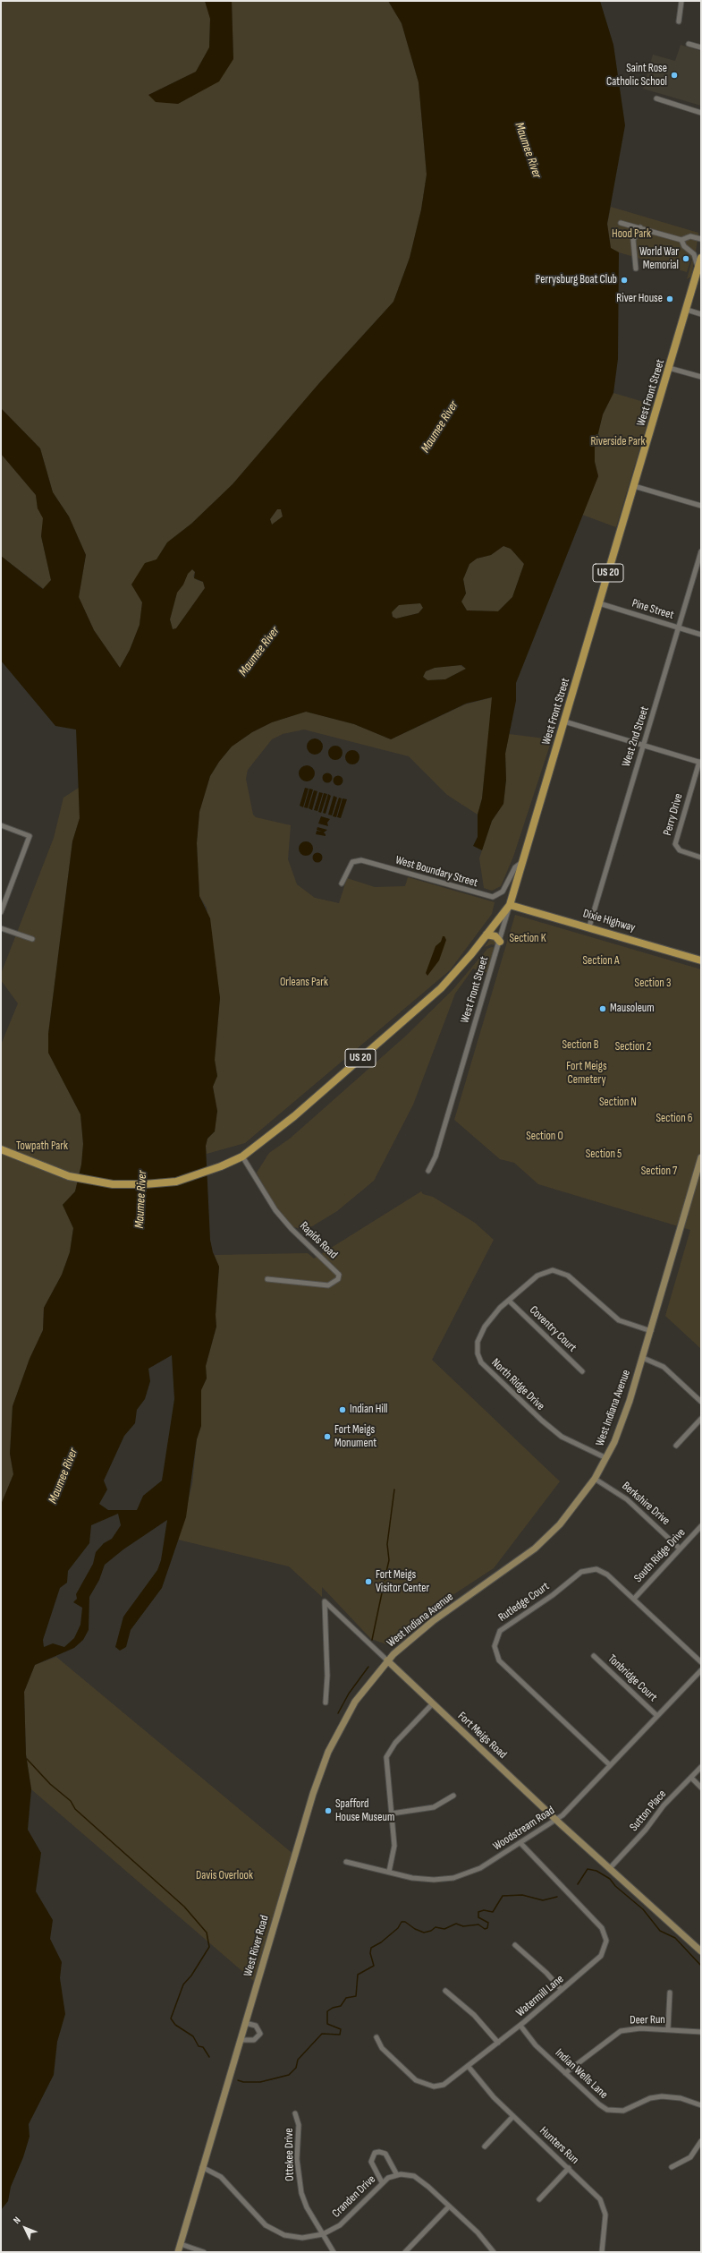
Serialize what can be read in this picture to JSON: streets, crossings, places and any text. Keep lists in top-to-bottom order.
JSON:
{
  "streets": {
    "main road": [
      "West Front Street",
      "US 20",
      "Dixie Highway",
      "West Indiana Avenue",
      "Fort Meigs Road",
      "West River Road"
    ],
    "street": [
      "Pine Street",
      "West 2nd Street",
      "Perry Drive",
      "West Boundary Street",
      "Rapids Road",
      "Coventry Court",
      "North Ridge Drive",
      "Berkshire Drive",
      "South Ridge Drive",
      "Rutledge Court",
      "Tonbridge Court",
      "Sutton Place",
      "Woodstream Road",
      "Watermill Lane",
      "Deer Run",
      "Indian Wells Lane",
      "Hunters Run",
      "Ottekee Drive",
      "Cranden Drive"
    ]
  },
  "crossings": [
    ["West Front Street", "US 20"],
    ["West Front Street", "Pine Street"],
    ["West Front Street", "West Boundary Street"],
    ["West Front Street", "Dixie Highway"],
    ["US 20", "Dixie Highway"],
    ["US 20", "Rapids Road"],
    ["Pine Street", "West 2nd Street"],
    ["West 2nd Street", "Dixie Highway"],
    ["Coventry Court", "North Ridge Drive"],
    ["North Ridge Drive", "West Indiana Avenue"],
    ["West Indiana Avenue", "Berkshire Drive"],
    ["West Indiana Avenue", "Fort Meigs Road"],
    ["West Indiana Avenue", "West River Road"],
    ["Berkshire Drive", "South Ridge Drive"],
    ["South Ridge Drive", "Rutledge Court"],
    ["Rutledge Court", "Woodstream Road"],
    ["Tonbridge Court", "Woodstream Road"],
    ["Fort Meigs Road", "Sutton Place"],
    ["Fort Meigs Road", "Woodstream Road"],
    ["Fort Meigs Road", "West River Road"],
    ["Woodstream Road", "Watermill Lane"],
    ["West River Road", "Cranden Drive"],
    ["Watermill Lane", "Indian Wells Lane"],
    ["Watermill Lane", "Hunters Run"],
    ["Deer Run", "Indian Wells Lane"],
    ["Ottekee Drive", "Cranden Drive"]
  ],
  "water": ["Maumee River"],
  "parks": [
    "Hood Park",
    "Riverside Park",
    "Section K",
    "Section A",
    "Orleans Park",
    "Section 3",
    "Section B",
    "Section 2",
    "Fort Meigs Cemetery",
    "Section N",
    "Section 6",
    "Section O",
    "Towpath Park",
    "Section 5",
    "Section 7",
    "Davis Overlook"
  ],
  "places": [
    "Saint Rose Catholic School",
    "World War Memorial",
    "Perrysburg Boat Club",
    "River House",
    "Mausoleum",
    "Indian Hill",
    "Fort Meigs Monument",
    "Fort Meigs Visitor Center",
    "Spafford House Museum"
  ],
  "north": "top left"
}
